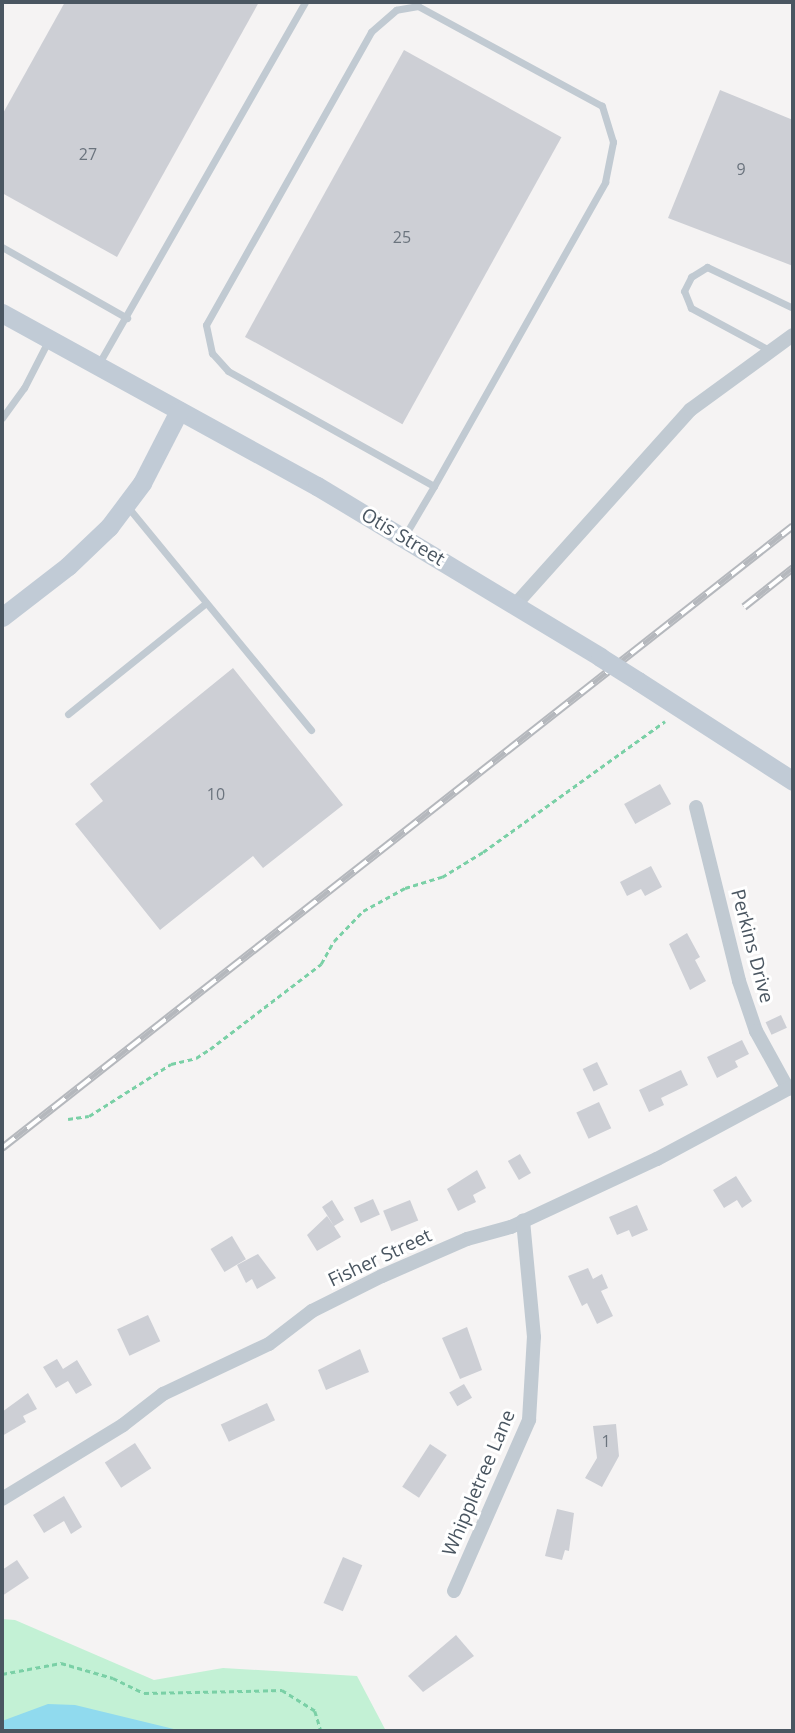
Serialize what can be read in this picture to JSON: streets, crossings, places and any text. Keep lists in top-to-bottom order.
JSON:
{
  "streets": {
    "main road": ["Otis Street"],
    "street": ["Perkins Drive", "Fisher Street", "Whippletree Lane"]
  },
  "crossings": [
    ["Perkins Drive", "Fisher Street"],
    ["Fisher Street", "Whippletree Lane"]
  ],
  "house_numbers": [
    "27",
    "9",
    "25",
    "10",
    "1"
  ]
}
